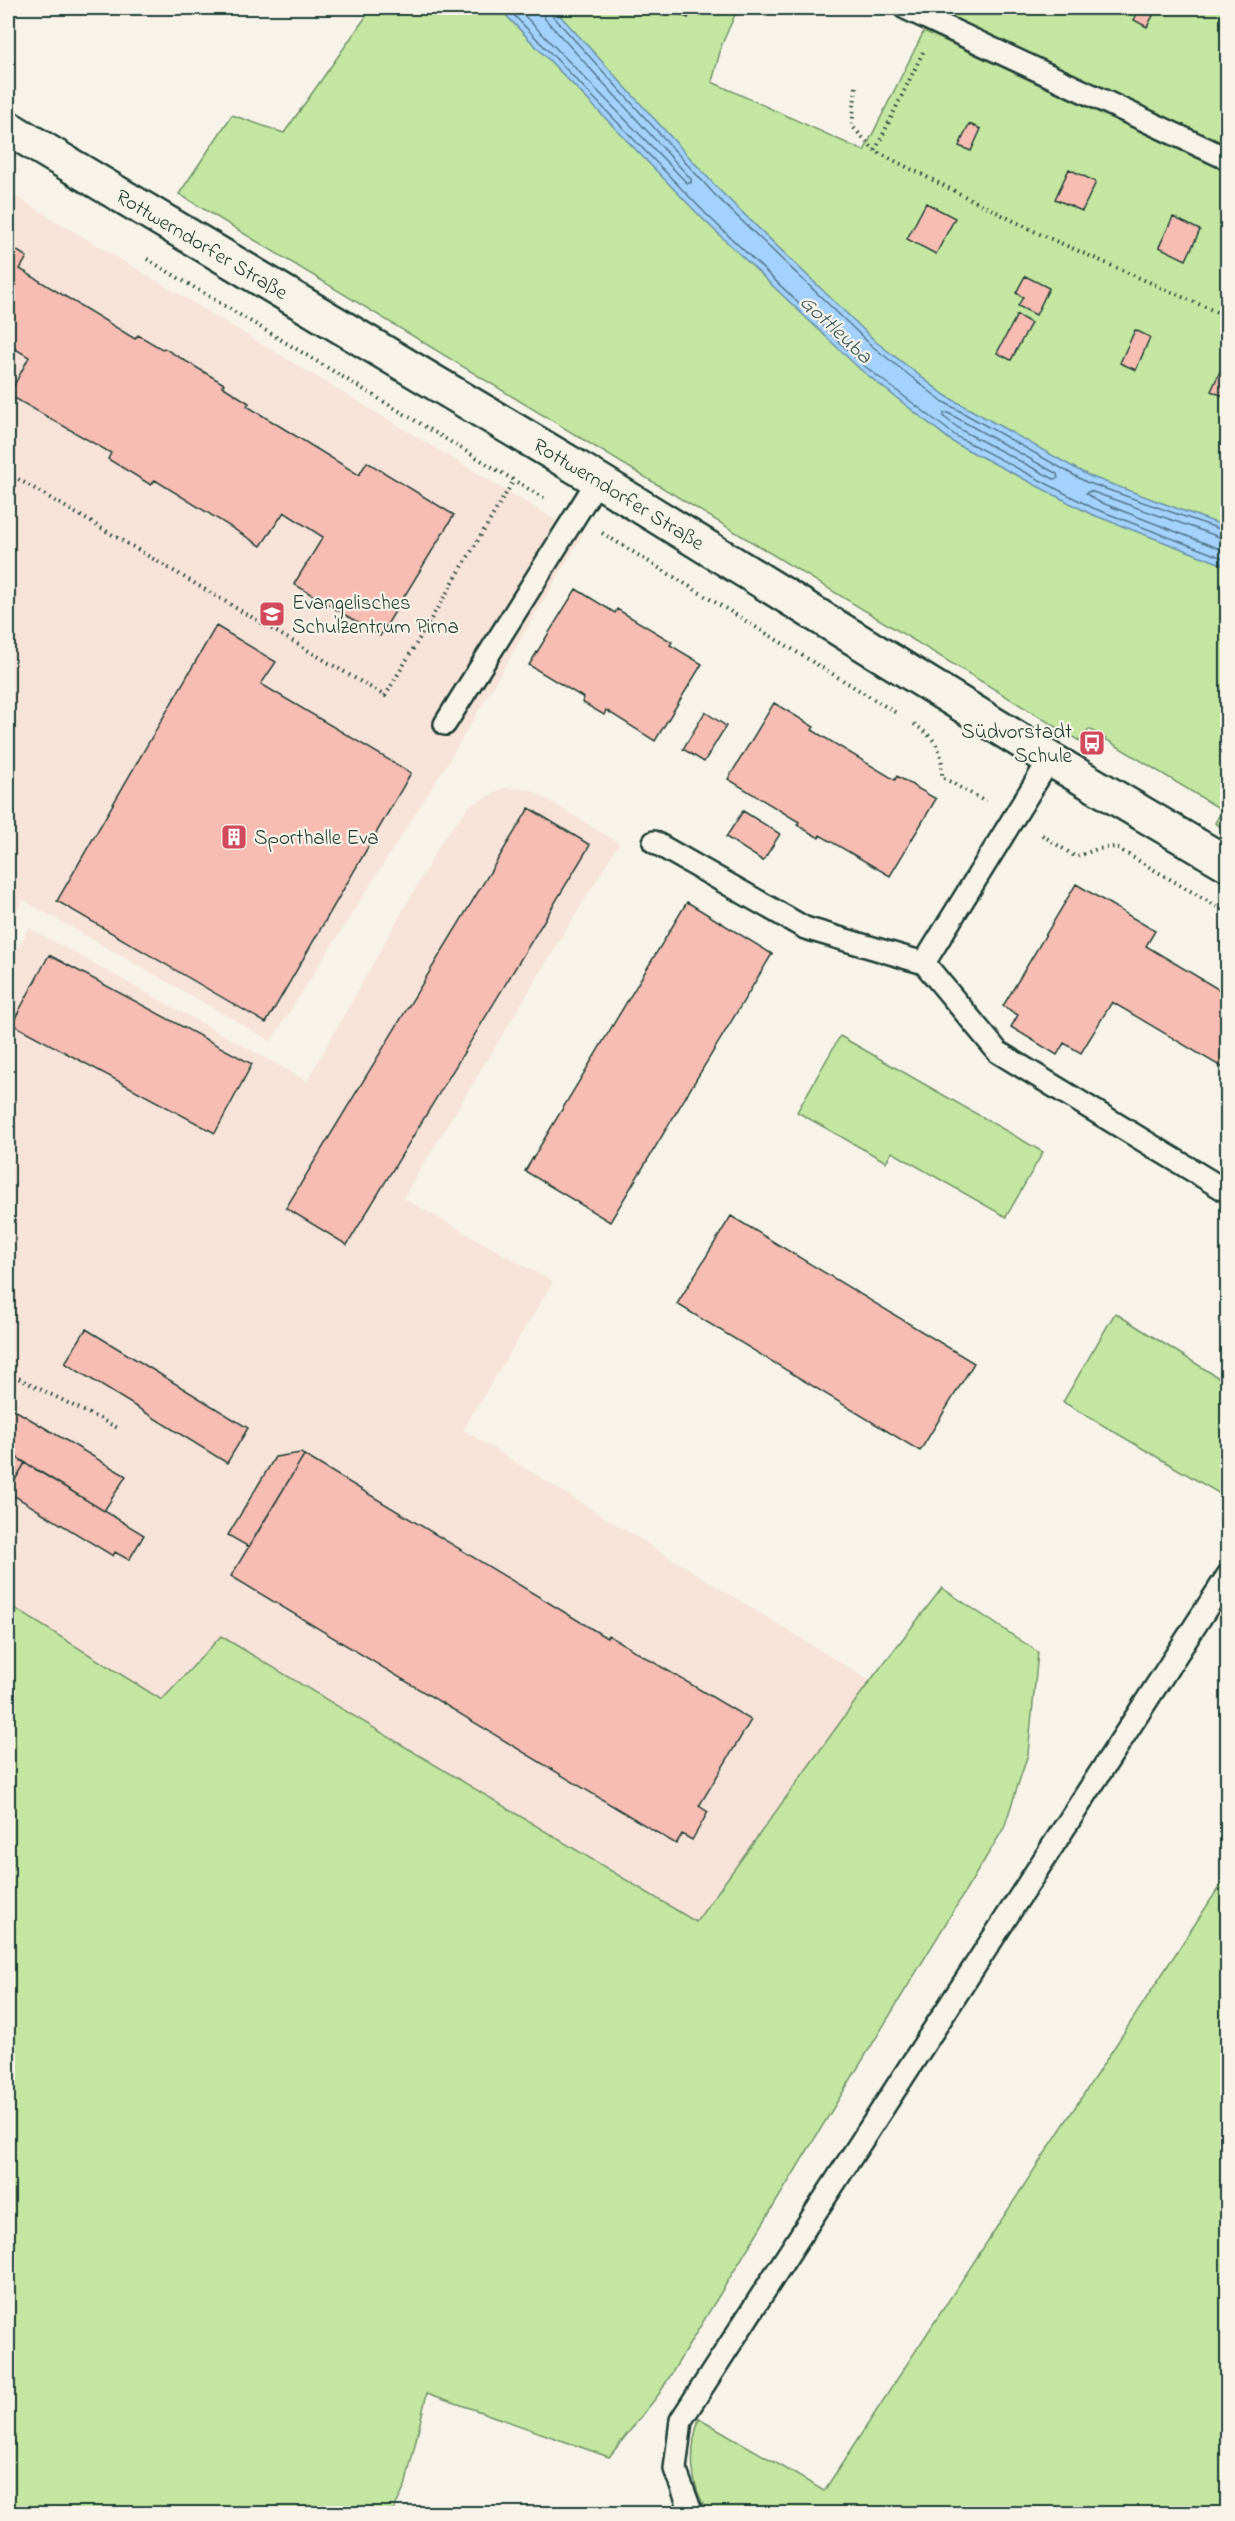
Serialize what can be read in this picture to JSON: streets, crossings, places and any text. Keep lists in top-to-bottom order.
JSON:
{
  "streets": {
    "main road": ["Rottwerndorfer Straße"]
  },
  "water": ["Gottleuba"],
  "places": {
    "school or university": ["Evangelisches Schulzentrum Pirna"],
    "bus stop": ["Südvorstadt Schule"],
    "building": ["Sporthalle Eva"]
  }
}
